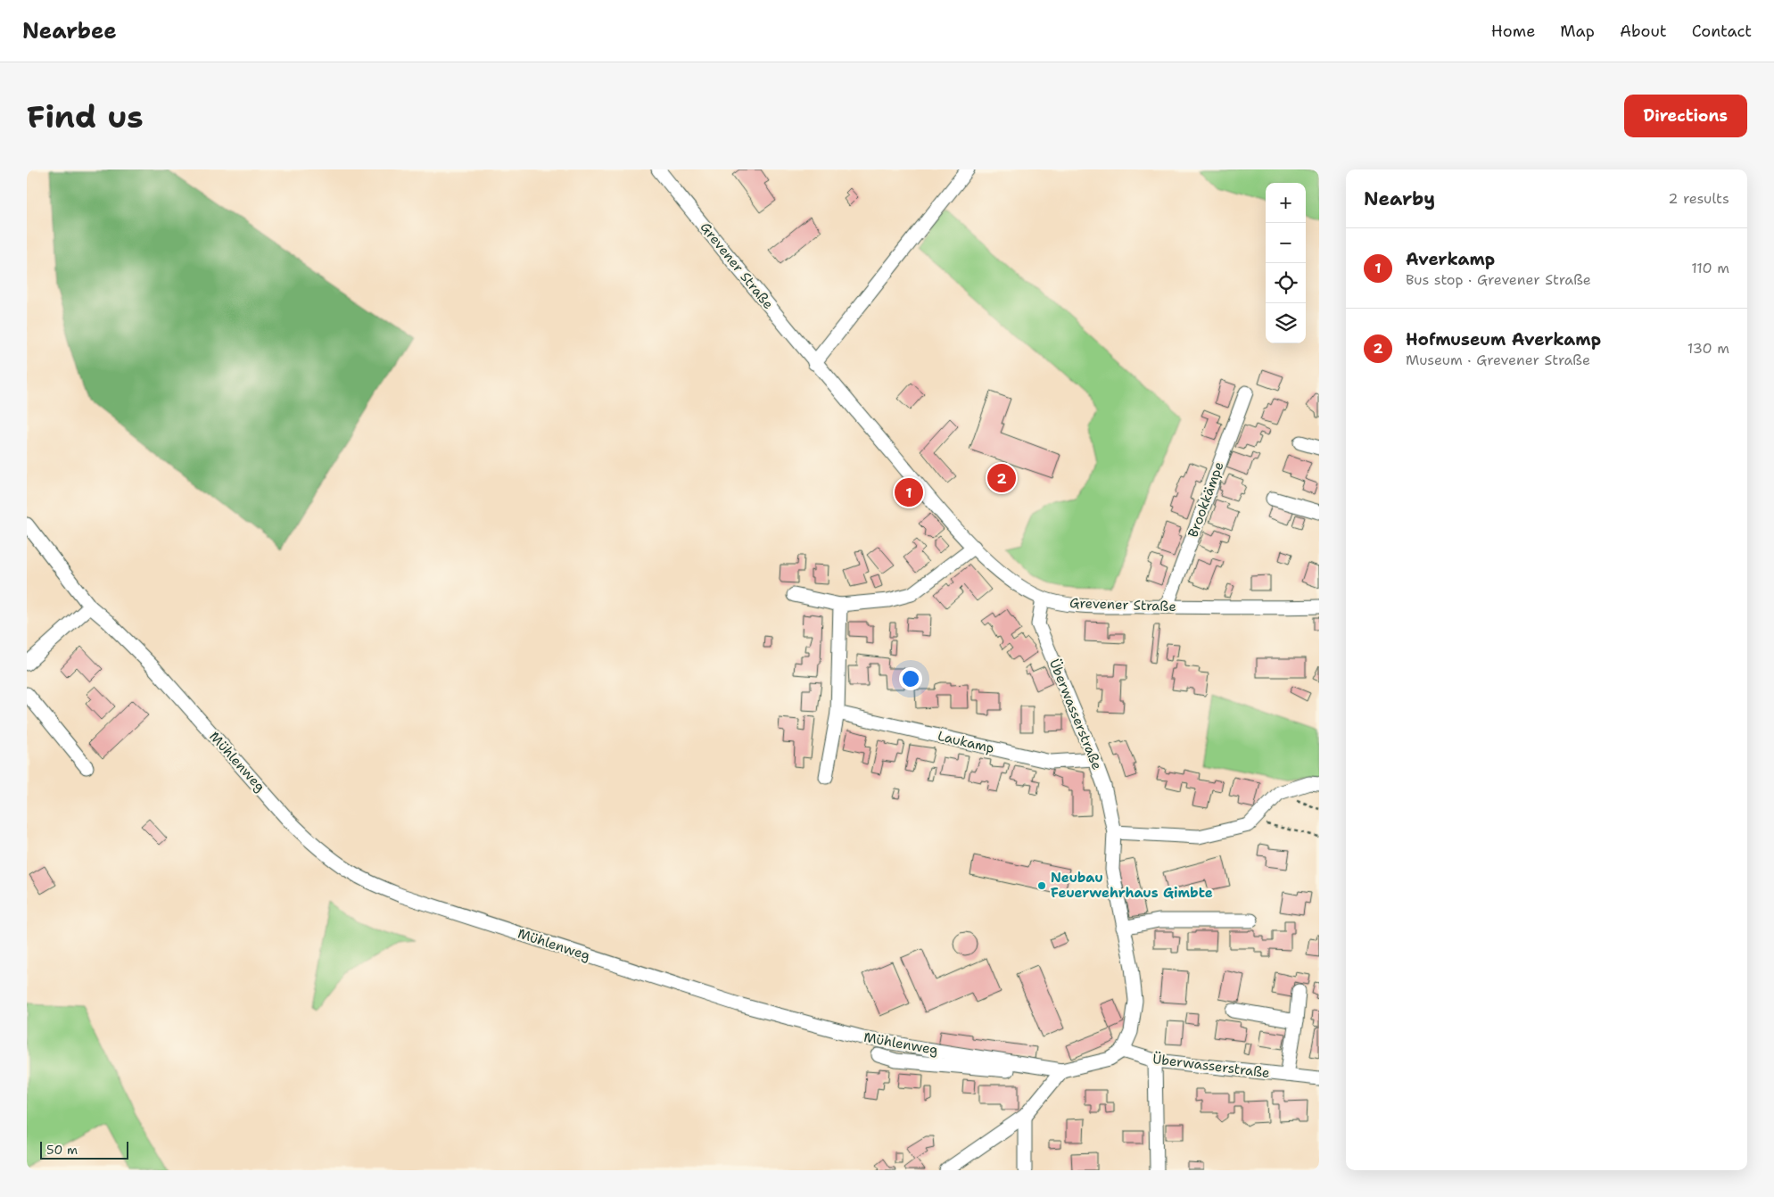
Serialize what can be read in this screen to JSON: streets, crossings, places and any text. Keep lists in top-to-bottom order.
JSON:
{
  "streets": {
    "street": [
      "Grevener Straße",
      "Brookkämpe",
      "Überwasserstraße",
      "Laukamp",
      "Mühlenweg"
    ]
  },
  "crossings": [
    ["Grevener Straße", "Brookkämpe"],
    ["Grevener Straße", "Überwasserstraße"],
    ["Überwasserstraße", "Laukamp"],
    ["Überwasserstraße", "Mühlenweg"]
  ],
  "places": ["Neubau Feuerwehrhaus Gimbte"],
  "scale_bar": "50 m",
  "page": {
    "header": "Nearbee",
    "nav": [
      "Home",
      "Map",
      "About",
      "Contact"
    ],
    "buttons": "Directions",
    "title": "Find us",
    "heading": ["Nearby", "2 results"],
    "map_buttons": ["+", "−"],
    "list": [
      {
        "mark": "1",
        "name": "Averkamp",
        "note": "Bus stop · Grevener Straße",
        "value": "110 m"
      },
      {
        "mark": "2",
        "name": "Hofmuseum Averkamp",
        "note": "Museum · Grevener Straße",
        "value": "130 m"
      }
    ],
    "pins": ["2", "1"],
    "scale": "50 m"
  }
}
